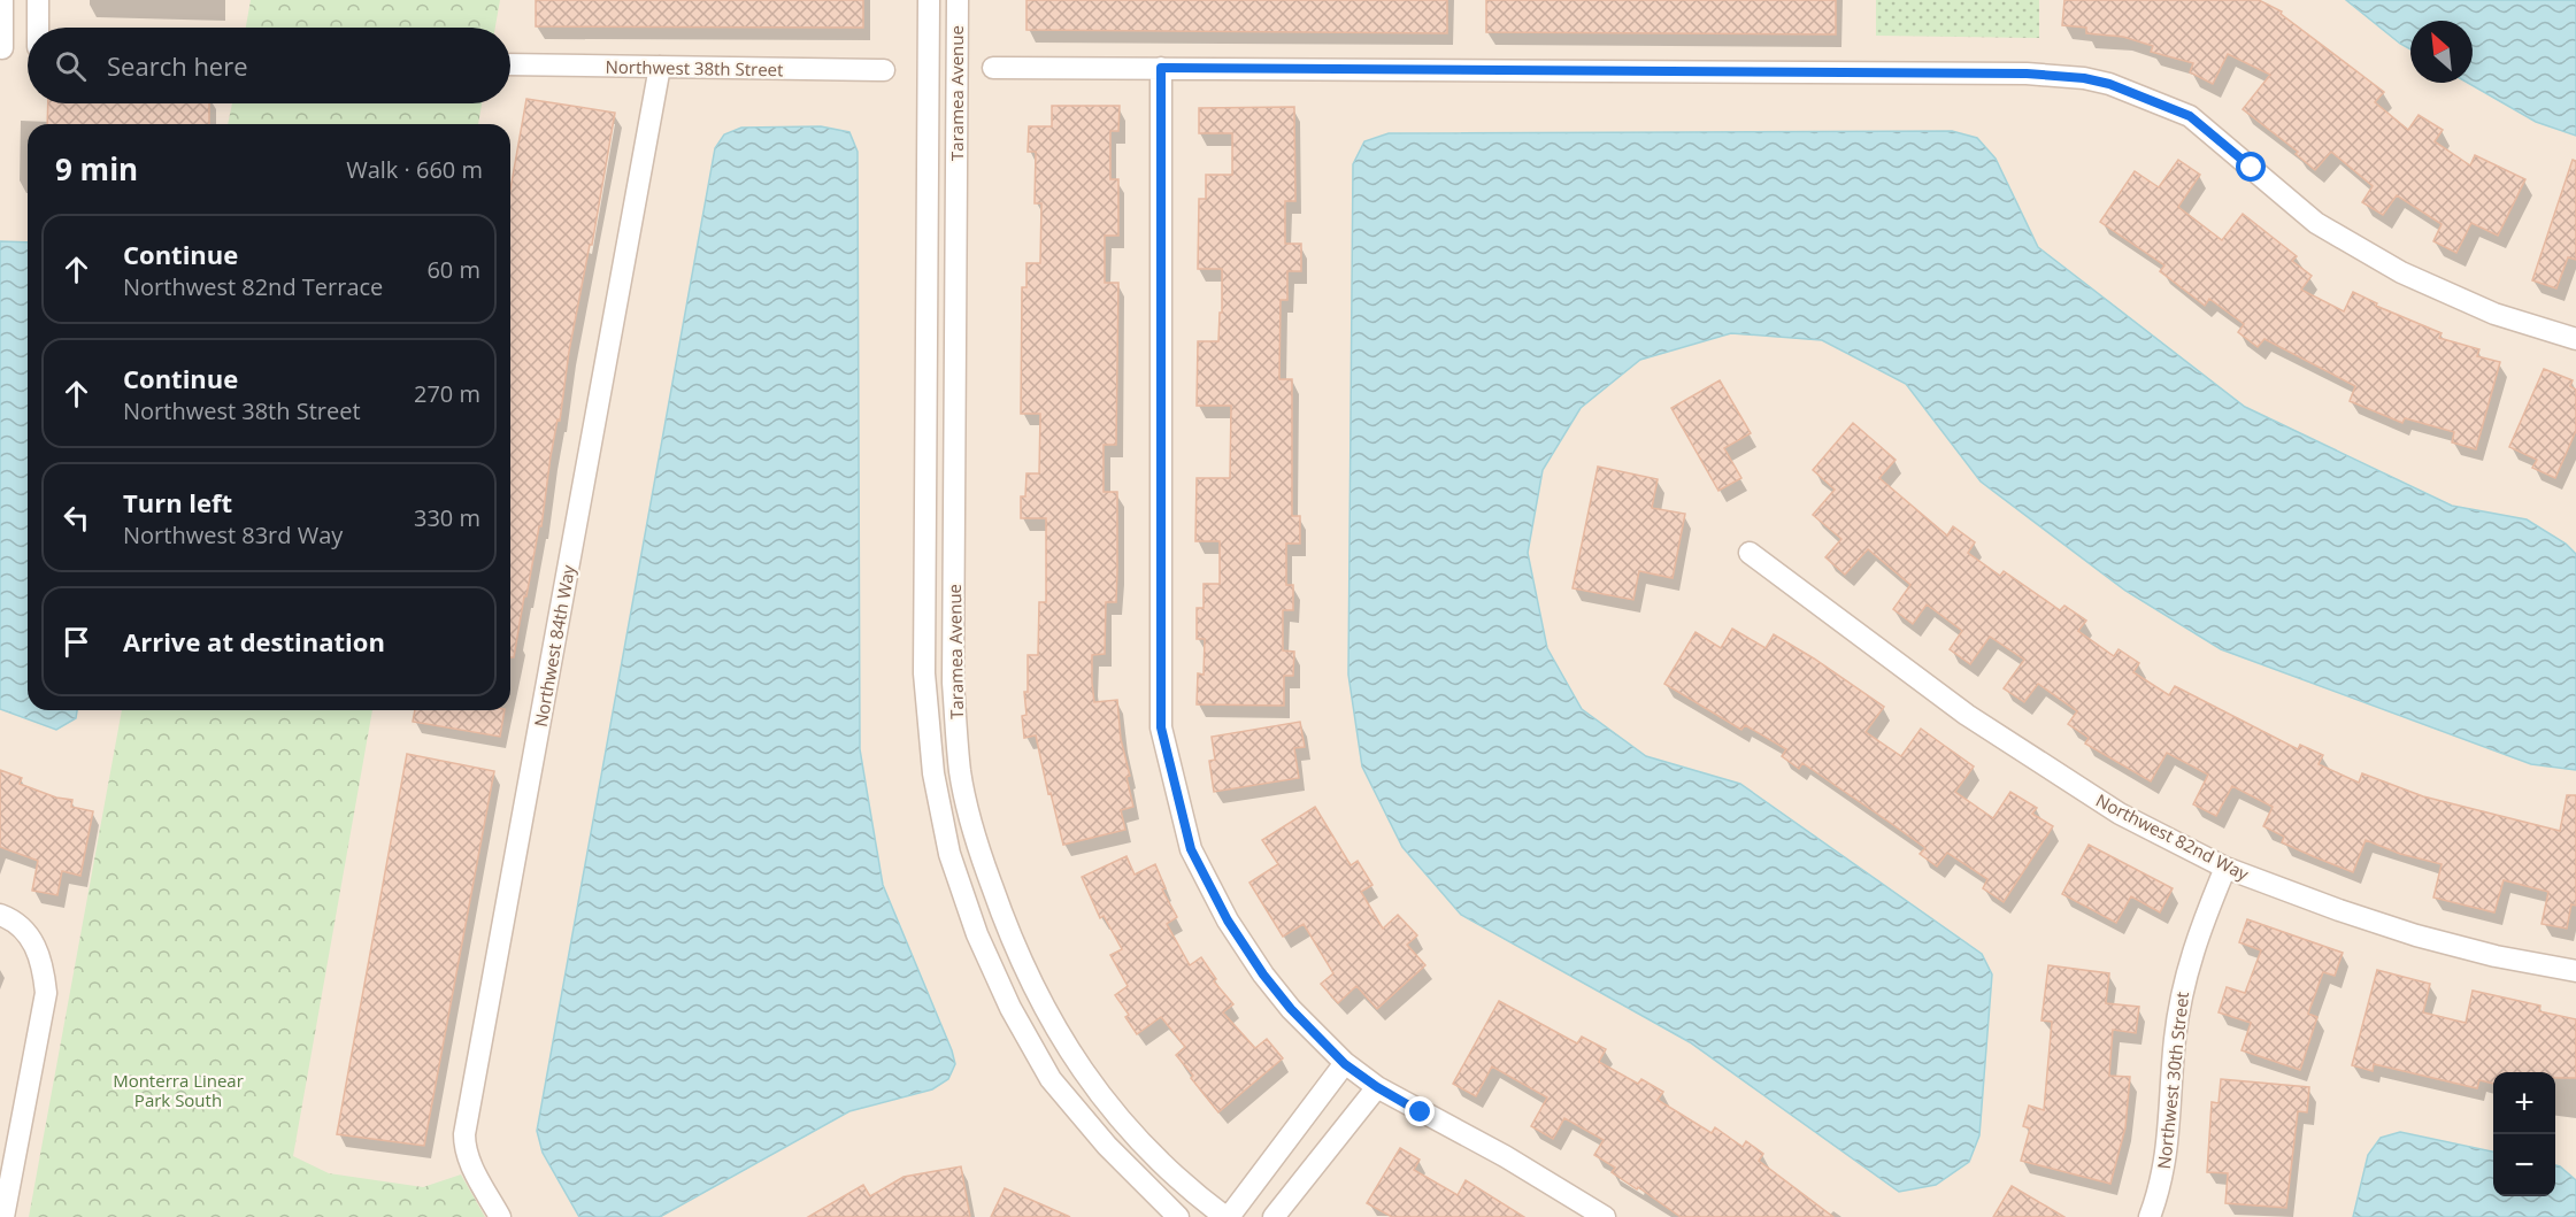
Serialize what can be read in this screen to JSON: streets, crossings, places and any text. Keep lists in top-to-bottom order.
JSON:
{
  "streets": {
    "street": [
      "Northwest 38th Street",
      "Taramea Avenue",
      "Northwest 84th Way",
      "Northwest 82nd Way",
      "Northwest 30th Street"
    ]
  },
  "crossings": [
    ["Northwest 38th Street", "Northwest 84th Way"],
    ["Northwest 82nd Way", "Northwest 30th Street"]
  ],
  "parks": ["Monterra Linear Park South"],
  "north": "top left",
  "page": {
    "search": "Search here",
    "heading": ["9 min", "Walk · 660 m"],
    "list": [
      ["Continue", "Northwest 82nd Terrace", "60 m"],
      ["Continue", "Northwest 38th Street", "270 m"],
      ["Turn left", "Northwest 83rd Way", "330 m"],
      "Arrive at destination"
    ],
    "map_buttons": ["+", "−"]
  }
}
